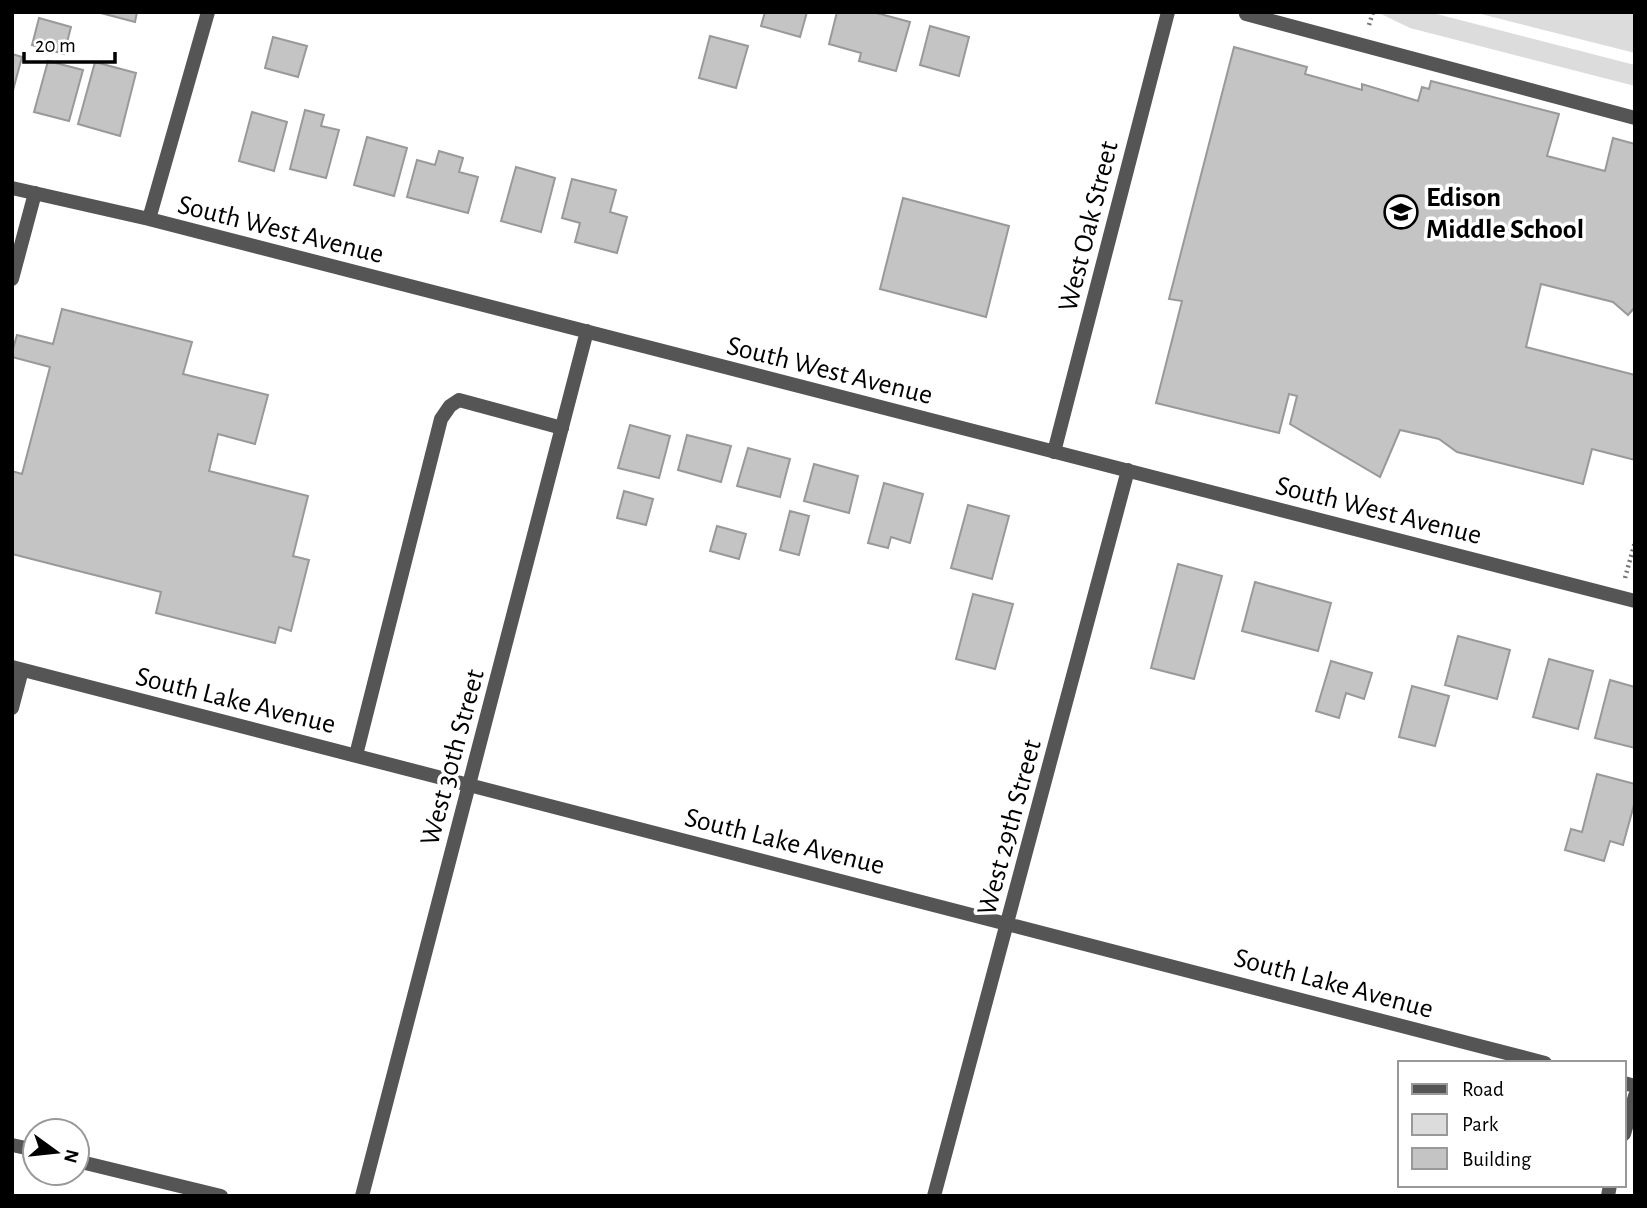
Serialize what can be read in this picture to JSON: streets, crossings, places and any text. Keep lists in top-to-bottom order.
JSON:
{
  "streets": {
    "street": [
      "West Oak Street",
      "South West Avenue",
      "South Lake Avenue",
      "West 30th Street",
      "West 29th Street"
    ]
  },
  "crossings": [
    ["West Oak Street", "South West Avenue"],
    ["South West Avenue", "West 30th Street"],
    ["South West Avenue", "West 29th Street"],
    ["South Lake Avenue", "West 30th Street"],
    ["South Lake Avenue", "West 29th Street"]
  ],
  "places": {
    "school or university": ["Edison Middle School"]
  },
  "legend": ["Road", "Park", "Building"],
  "scale_bar": "20 m",
  "north": "right"
}
